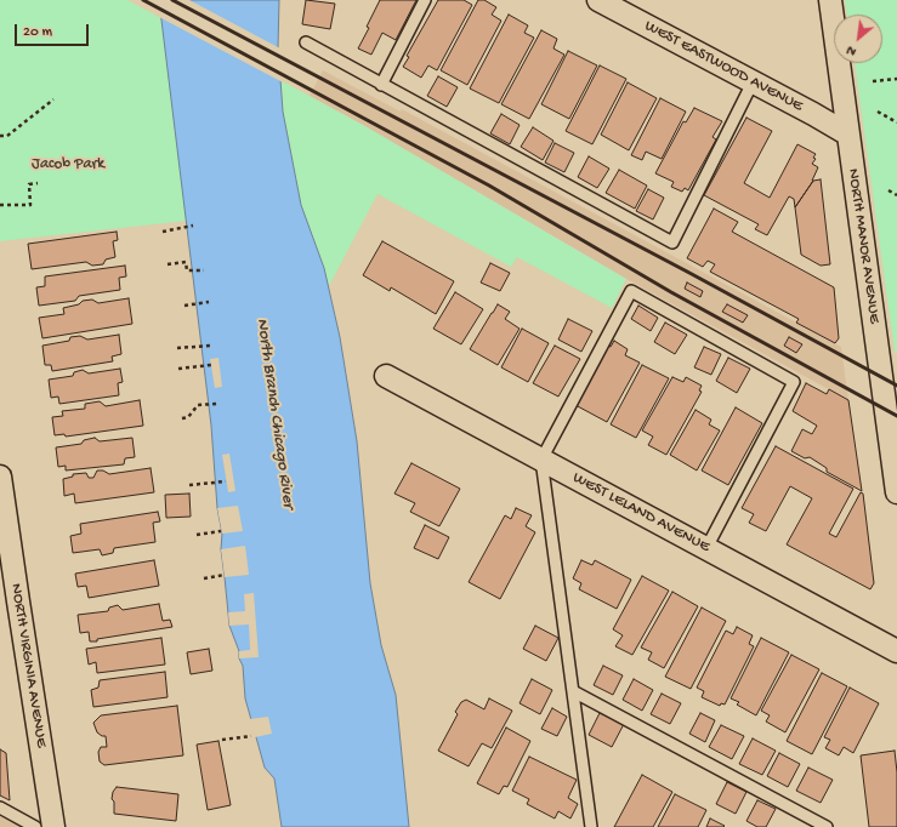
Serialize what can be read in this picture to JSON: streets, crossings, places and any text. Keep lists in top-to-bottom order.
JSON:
{
  "streets": {
    "street": [
      "WEST EASTWOOD AVENUE",
      "NORTH MANOR AVENUE",
      "WEST LELAND AVENUE",
      "NORTH VIRGINIA AVENUE"
    ]
  },
  "crossings": [
    ["WEST EASTWOOD AVENUE", "NORTH MANOR AVENUE"]
  ],
  "water": ["North Branch Chicago River"],
  "parks": ["Jacob Park"],
  "scale_bar": "20 m",
  "north": "bottom left"
}
